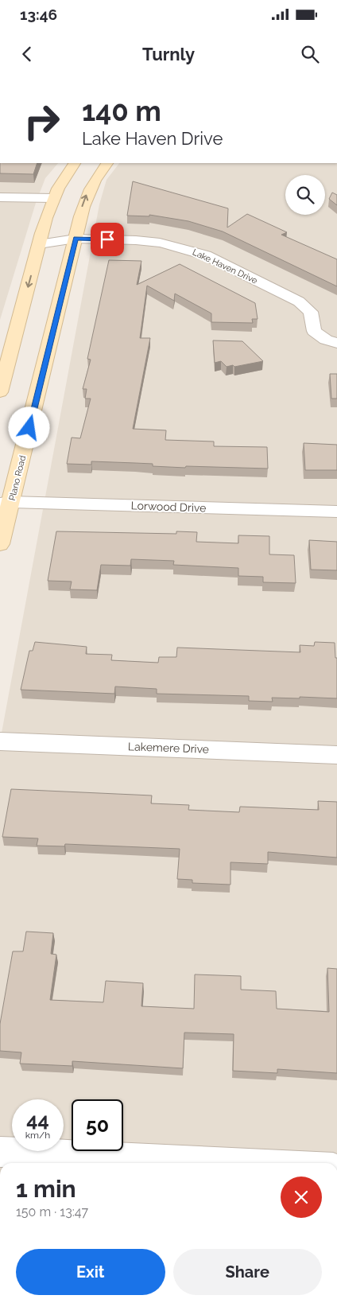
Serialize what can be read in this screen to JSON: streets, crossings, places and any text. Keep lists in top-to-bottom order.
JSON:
{
  "streets": {
    "main road": ["Plano Road"],
    "street": ["Lake Haven Drive", "Lorwood Drive", "Lakemere Drive"]
  },
  "crossings": [
    ["Lake Haven Drive", "Plano Road"],
    ["Plano Road", "Lorwood Drive"]
  ],
  "page": {
    "status": "13:46",
    "header": "Turnly",
    "turn": ["140 m", "Lake Haven Drive"],
    "speed": "44 km/h",
    "limit": "50",
    "heading": ["1 min", "150 m · 13:47"],
    "buttons": ["Exit", "Share"]
  }
}
